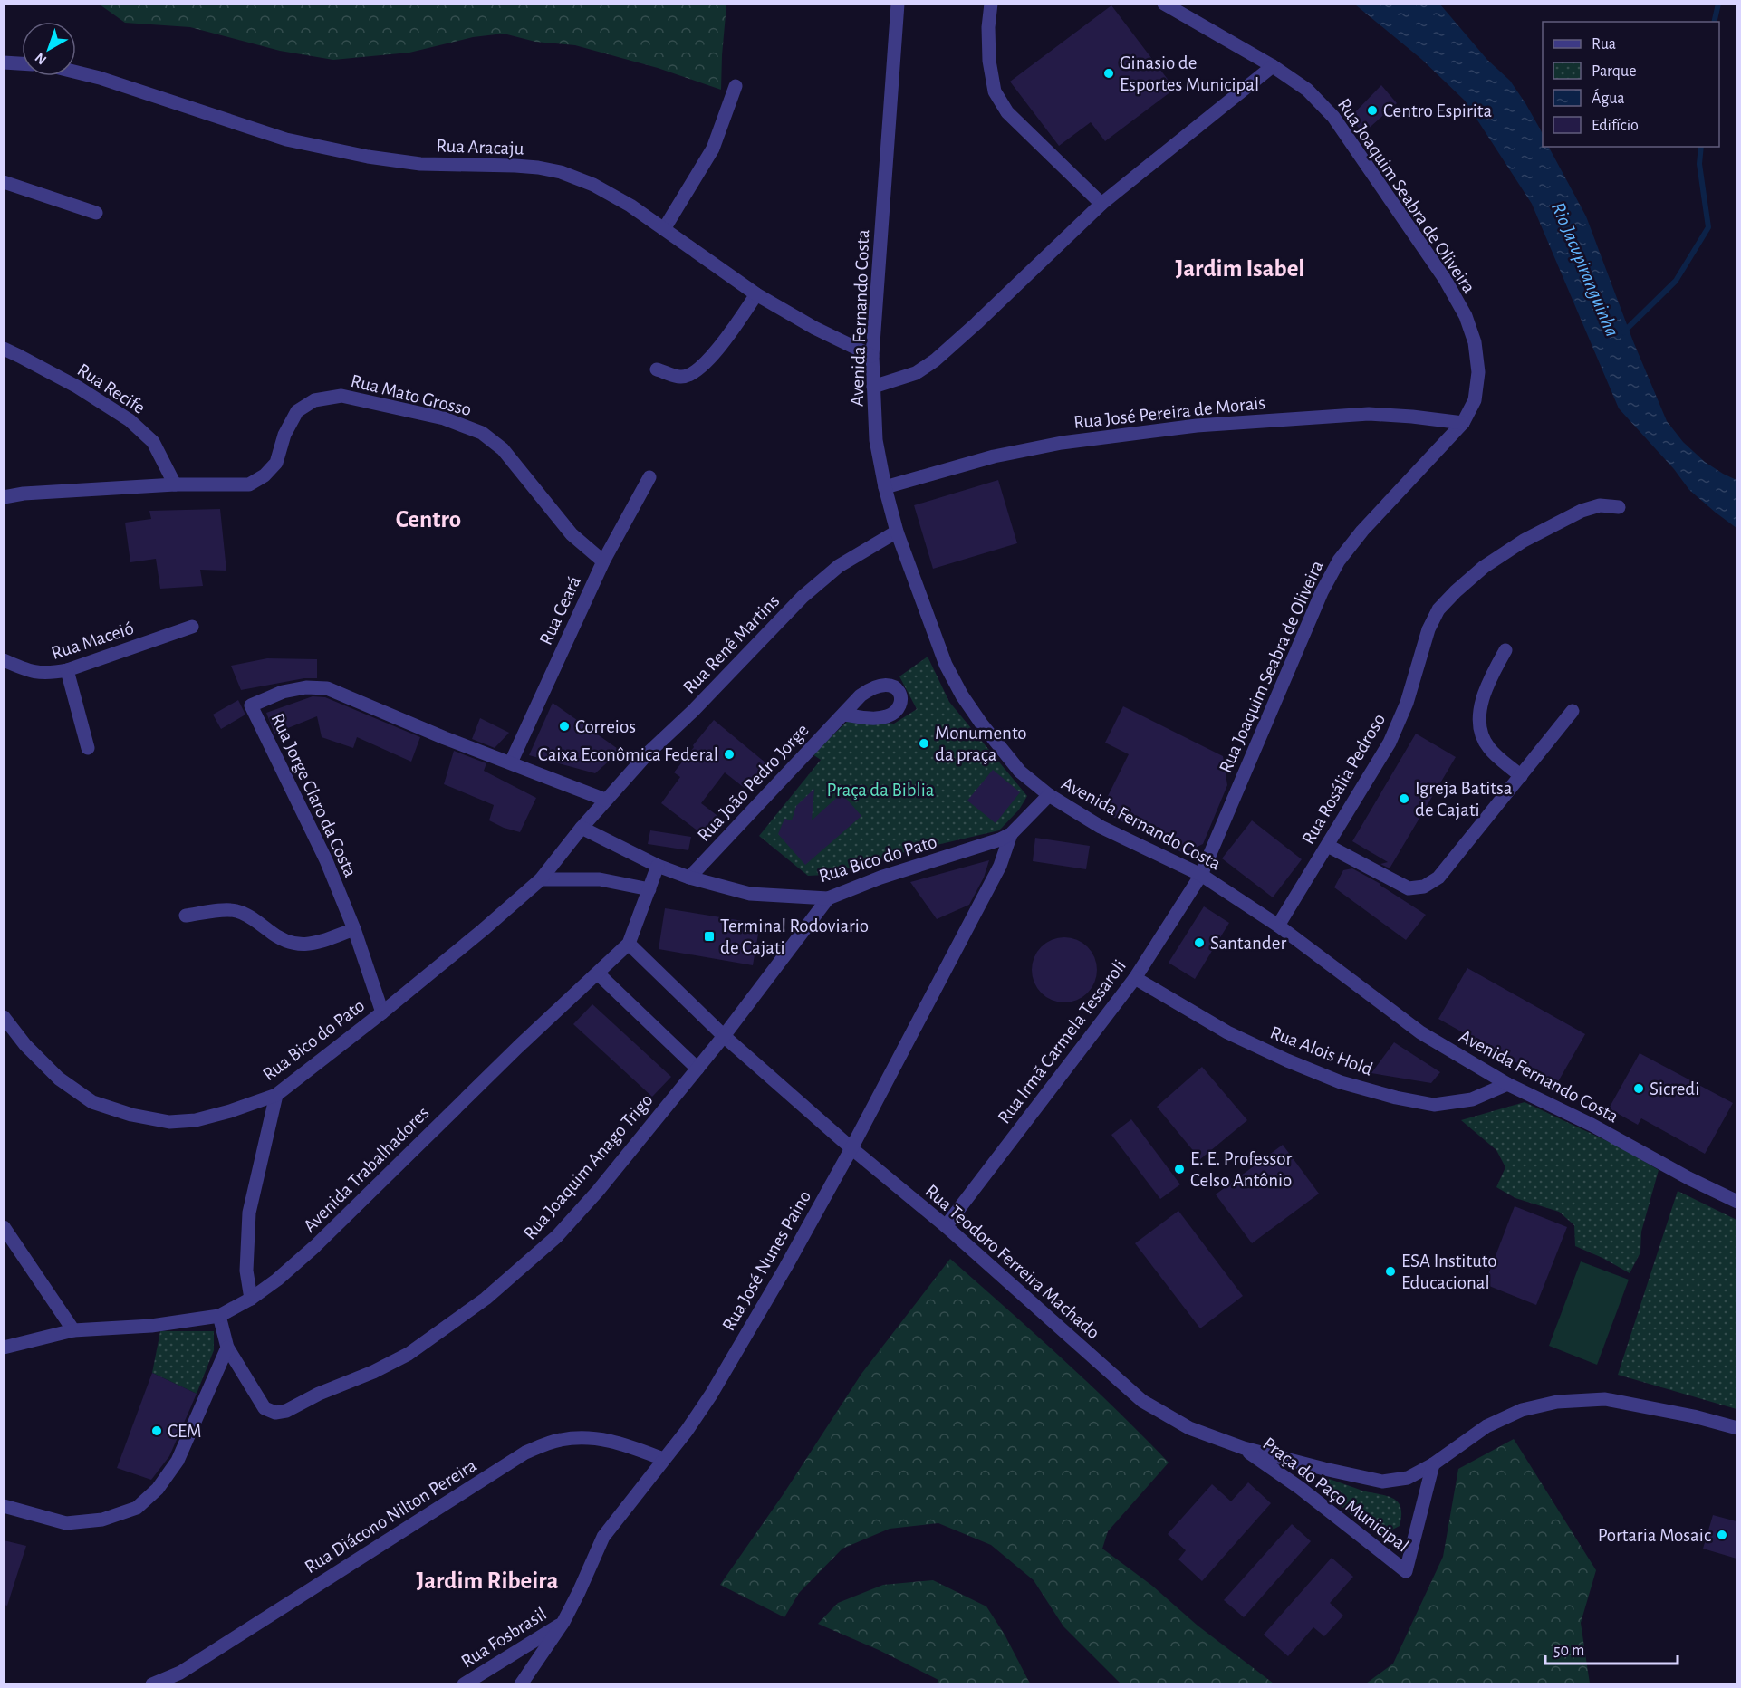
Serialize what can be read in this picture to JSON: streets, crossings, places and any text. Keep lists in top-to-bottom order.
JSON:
{
  "streets": {
    "street": [
      "Rua Aracaju",
      "Rua Joaquim Seabra de Oliveira",
      "Avenida Fernando Costa",
      "Rua Recife",
      "Rua Mato Grosso",
      "Rua José Pereira de Morais",
      "Rua Ceará",
      "Rua Maceió",
      "Rua Renê Martins",
      "Rua Rosália Pedroso",
      "Rua João Pedro Jorge",
      "Rua Jorge Claro da Costa",
      "Rua Bico do Pato",
      "Rua Irmã Carmela Tessaroli",
      "Rua Alois Hold",
      "Rua Joaquim Anago Trigo",
      "Avenida Trabalhadores",
      "Rua José Nunes Paino",
      "Rua Teodoro Ferreira Machado",
      "Praça do Paço Municipal",
      "Rua Diácono Nilton Pereira",
      "Rua Fosbrasil"
    ]
  },
  "crossings": [
    ["Rua Aracaju", "Avenida Fernando Costa"],
    ["Rua Joaquim Seabra de Oliveira", "Avenida Fernando Costa"],
    ["Rua Joaquim Seabra de Oliveira", "Rua José Pereira de Morais"],
    ["Rua Joaquim Seabra de Oliveira", "Rua Irmã Carmela Tessaroli"],
    ["Avenida Fernando Costa", "Rua José Pereira de Morais"],
    ["Avenida Fernando Costa", "Rua Renê Martins"],
    ["Avenida Fernando Costa", "Rua Rosália Pedroso"],
    ["Avenida Fernando Costa", "Rua Bico do Pato"],
    ["Avenida Fernando Costa", "Rua Irmã Carmela Tessaroli"],
    ["Avenida Fernando Costa", "Rua Alois Hold"],
    ["Rua Recife", "Rua Mato Grosso"],
    ["Rua Mato Grosso", "Rua Ceará"],
    ["Rua Ceará", "Rua Jorge Claro da Costa"],
    ["Rua Renê Martins", "Rua Jorge Claro da Costa"],
    ["Rua Renê Martins", "Rua Bico do Pato"],
    ["Rua João Pedro Jorge", "Rua Bico do Pato"],
    ["Rua Jorge Claro da Costa", "Rua Bico do Pato"],
    ["Rua Bico do Pato", "Rua Joaquim Anago Trigo"],
    ["Rua Bico do Pato", "Avenida Trabalhadores"],
    ["Rua Bico do Pato", "Rua José Nunes Paino"],
    ["Rua Irmã Carmela Tessaroli", "Rua Alois Hold"],
    ["Rua Irmã Carmela Tessaroli", "Rua Teodoro Ferreira Machado"],
    ["Rua Joaquim Anago Trigo", "Avenida Trabalhadores"],
    ["Rua Joaquim Anago Trigo", "Rua Teodoro Ferreira Machado"],
    ["Avenida Trabalhadores", "Rua Teodoro Ferreira Machado"],
    ["Rua José Nunes Paino", "Rua Teodoro Ferreira Machado"],
    ["Rua José Nunes Paino", "Rua Diácono Nilton Pereira"],
    ["Rua José Nunes Paino", "Rua Fosbrasil"],
    ["Rua Teodoro Ferreira Machado", "Praça do Paço Municipal"]
  ],
  "districts": ["Jardim Isabel", "Centro", "Jardim Ribeira"],
  "water": ["Rio Jacupiranguinha"],
  "parks": ["Praça da Biblia"],
  "places": {
    "other": [
      "Ginasio de Esportes Municipal",
      "Centro Espirita",
      "Correios",
      "Monumento da praça",
      "Caixa Econômica Federal",
      "Igreja Batitsa de Cajati",
      "Santander",
      "Sicredi",
      "E. E. Professor Celso Antônio",
      "ESA Instituto Educacional",
      "CEM",
      "Portaria Mosaic"
    ],
    "transit": ["Terminal Rodoviario de Cajati"]
  },
  "legend": [
    "Rua",
    "Parque",
    "Água",
    "Edifício"
  ],
  "scale_bar": "50 m",
  "north": "bottom left"
}
